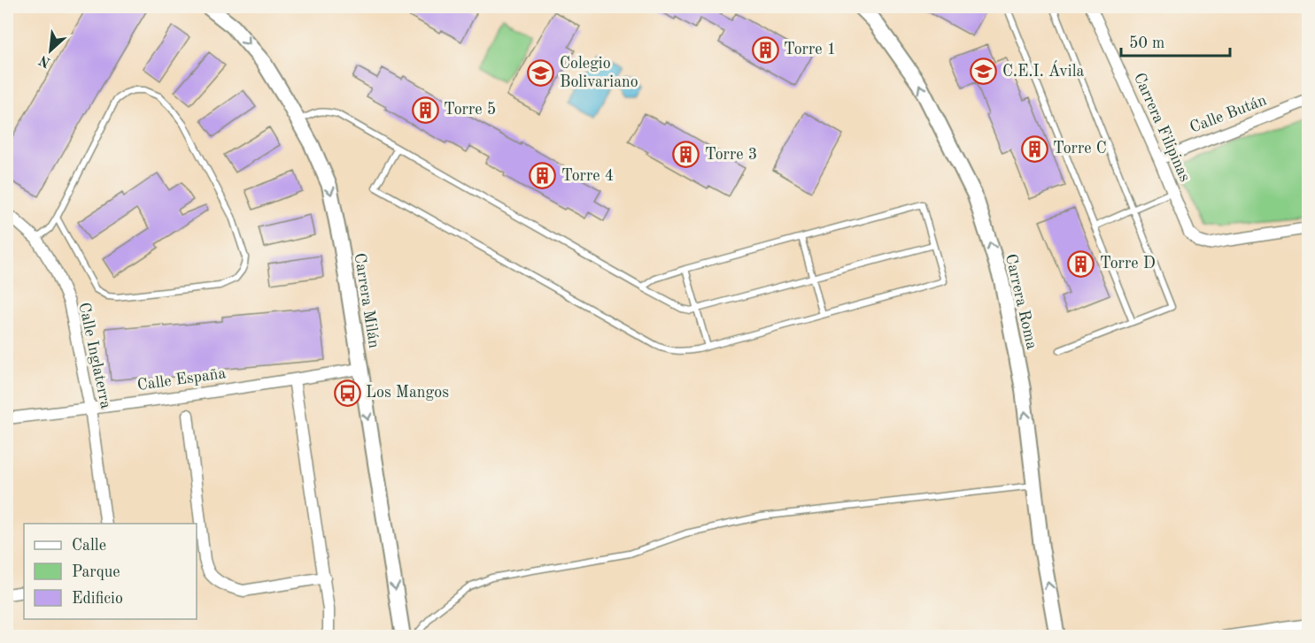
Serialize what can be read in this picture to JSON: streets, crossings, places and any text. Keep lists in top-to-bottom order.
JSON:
{
  "streets": {
    "street": [
      "Calle Bután",
      "Carrera Filipinas",
      "Carrera Milán",
      "Carrera Roma",
      "Calle Inglaterra",
      "Calle España"
    ]
  },
  "crossings": [
    ["Calle Bután", "Carrera Filipinas"],
    ["Carrera Milán", "Calle España"],
    ["Calle Inglaterra", "Calle España"]
  ],
  "one_way": ["Carrera Roma"],
  "places": {
    "building": [
      "Torre 1",
      "Torre 5",
      "Torre C",
      "Torre 3",
      "Torre 4",
      "Torre D"
    ],
    "school or university": ["C.E.I. Ávila", "Colegio Bolivariano"],
    "bus stop": ["Los Mangos"]
  },
  "legend": ["Calle", "Parque", "Edificio"],
  "scale_bar": "50 m",
  "north": "bottom left"
}
